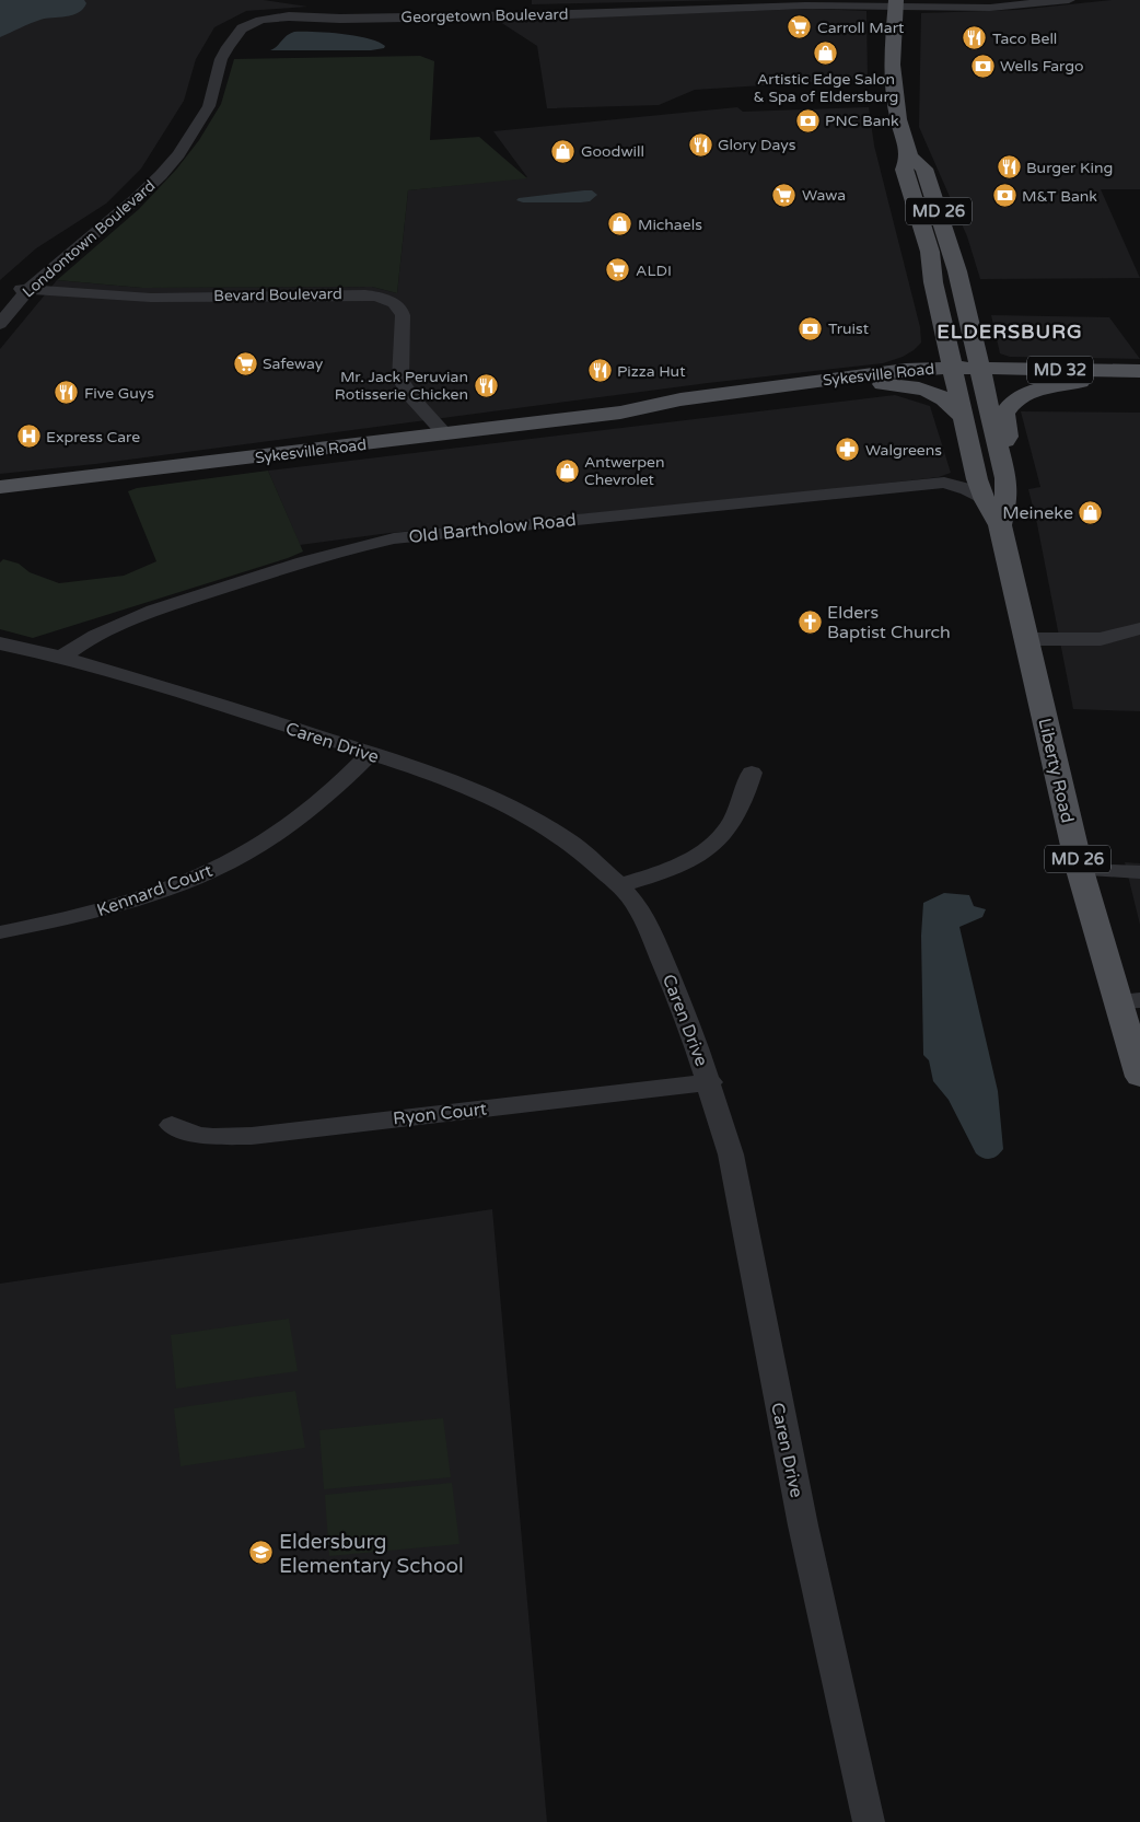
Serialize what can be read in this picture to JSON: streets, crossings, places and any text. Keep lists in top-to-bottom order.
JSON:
{
  "streets": {
    "main road": [
      "MD 26",
      "MD 32",
      "Sykesville Road",
      "Liberty Road"
    ],
    "street": [
      "Georgetown Boulevard",
      "Londontown Boulevard",
      "Bevard Boulevard",
      "Old Bartholow Road",
      "Caren Drive",
      "Kennard Court",
      "Ryon Court"
    ]
  },
  "crossings": [
    ["Georgetown Boulevard", "Londontown Boulevard"],
    ["Georgetown Boulevard", "Liberty Road"],
    ["Londontown Boulevard", "Bevard Boulevard"],
    ["Bevard Boulevard", "Sykesville Road"],
    ["Sykesville Road", "Liberty Road"],
    ["Old Bartholow Road", "Caren Drive"],
    ["Old Bartholow Road", "Liberty Road"],
    ["Caren Drive", "Kennard Court"],
    ["Caren Drive", "Ryon Court"]
  ],
  "districts": ["ELDERSBURG"],
  "places": {
    "supermarket": [
      "Carroll Mart",
      "Wawa",
      "ALDI",
      "Safeway"
    ],
    "restaurant": [
      "Taco Bell",
      "Glory Days",
      "Burger King",
      "Pizza Hut",
      "Mr. Jack Peruvian Rotisserie Chicken",
      "Five Guys"
    ],
    "shop": [
      "Artistic Edge Salon & Spa of Eldersburg",
      "Goodwill",
      "Michaels",
      "Antwerpen Chevrolet",
      "Meineke"
    ],
    "bank": [
      "Wells Fargo",
      "PNC Bank",
      "M&T Bank",
      "Truist"
    ],
    "hospital": ["Express Care"],
    "pharmacy": ["Walgreens"],
    "church": ["Elders Baptist Church"],
    "school or university": ["Eldersburg Elementary School"]
  }
}
